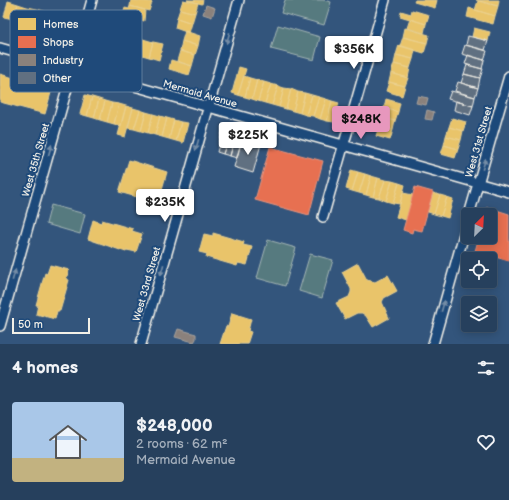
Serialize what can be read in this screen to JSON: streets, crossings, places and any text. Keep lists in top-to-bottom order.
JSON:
{
  "streets": {
    "street": [
      "Mermaid Avenue",
      "West 31st Street",
      "West 35th Street",
      "West 33rd Street"
    ]
  },
  "crossings": [
    ["Mermaid Avenue", "West 31st Street"],
    ["Mermaid Avenue", "West 33rd Street"]
  ],
  "one_way": ["West 31st Street", "West 35th Street", "West 33rd Street"],
  "legend": [
    "Homes",
    "Shops",
    "Industry",
    "Other"
  ],
  "scale_bar": "50 m",
  "north": "top right",
  "page": {
    "price": [
      "$356K",
      "$248K",
      "$225K",
      "$235K"
    ],
    "scale": "50 m",
    "heading": "4 homes",
    "list": [
      {
        "name": "$248,000",
        "note": "2 rooms · 62 m² · Mermaid Avenue"
      }
    ]
  }
}
